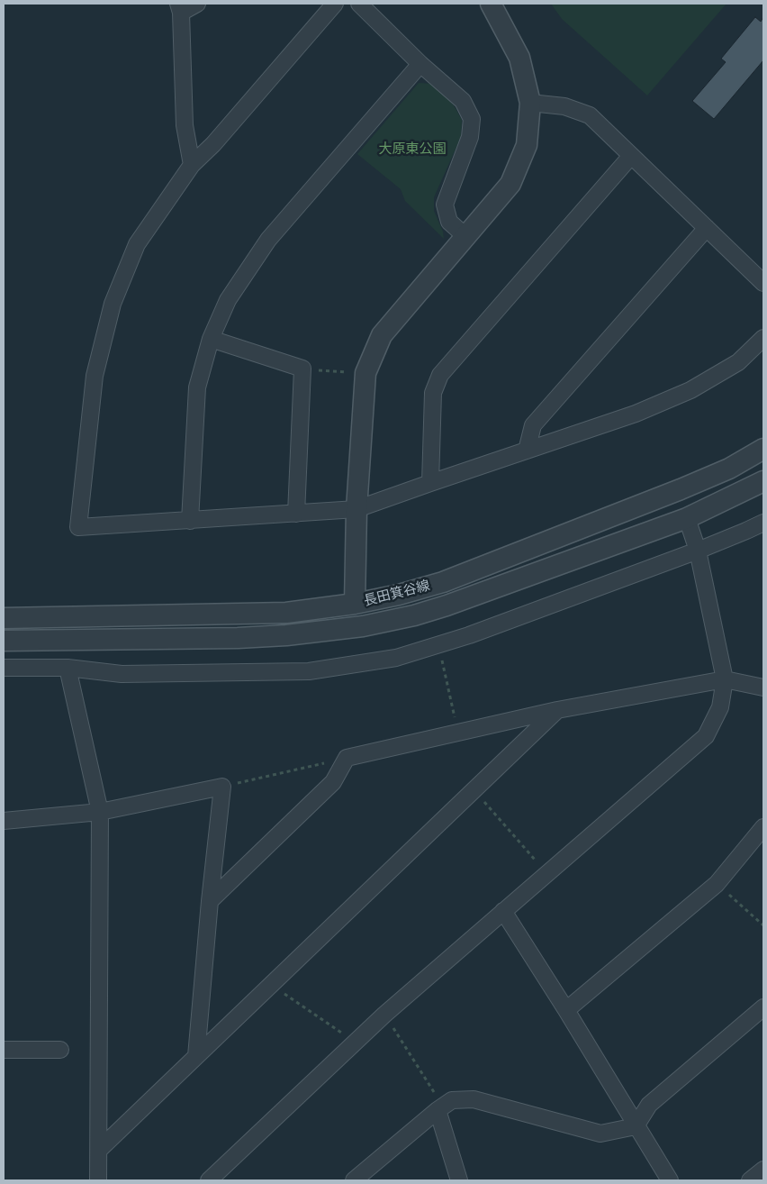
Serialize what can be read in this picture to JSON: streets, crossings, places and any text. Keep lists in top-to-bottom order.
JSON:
{
  "streets": {
    "street": ["長田箕谷線"]
  },
  "parks": ["大原東公園"]
}
